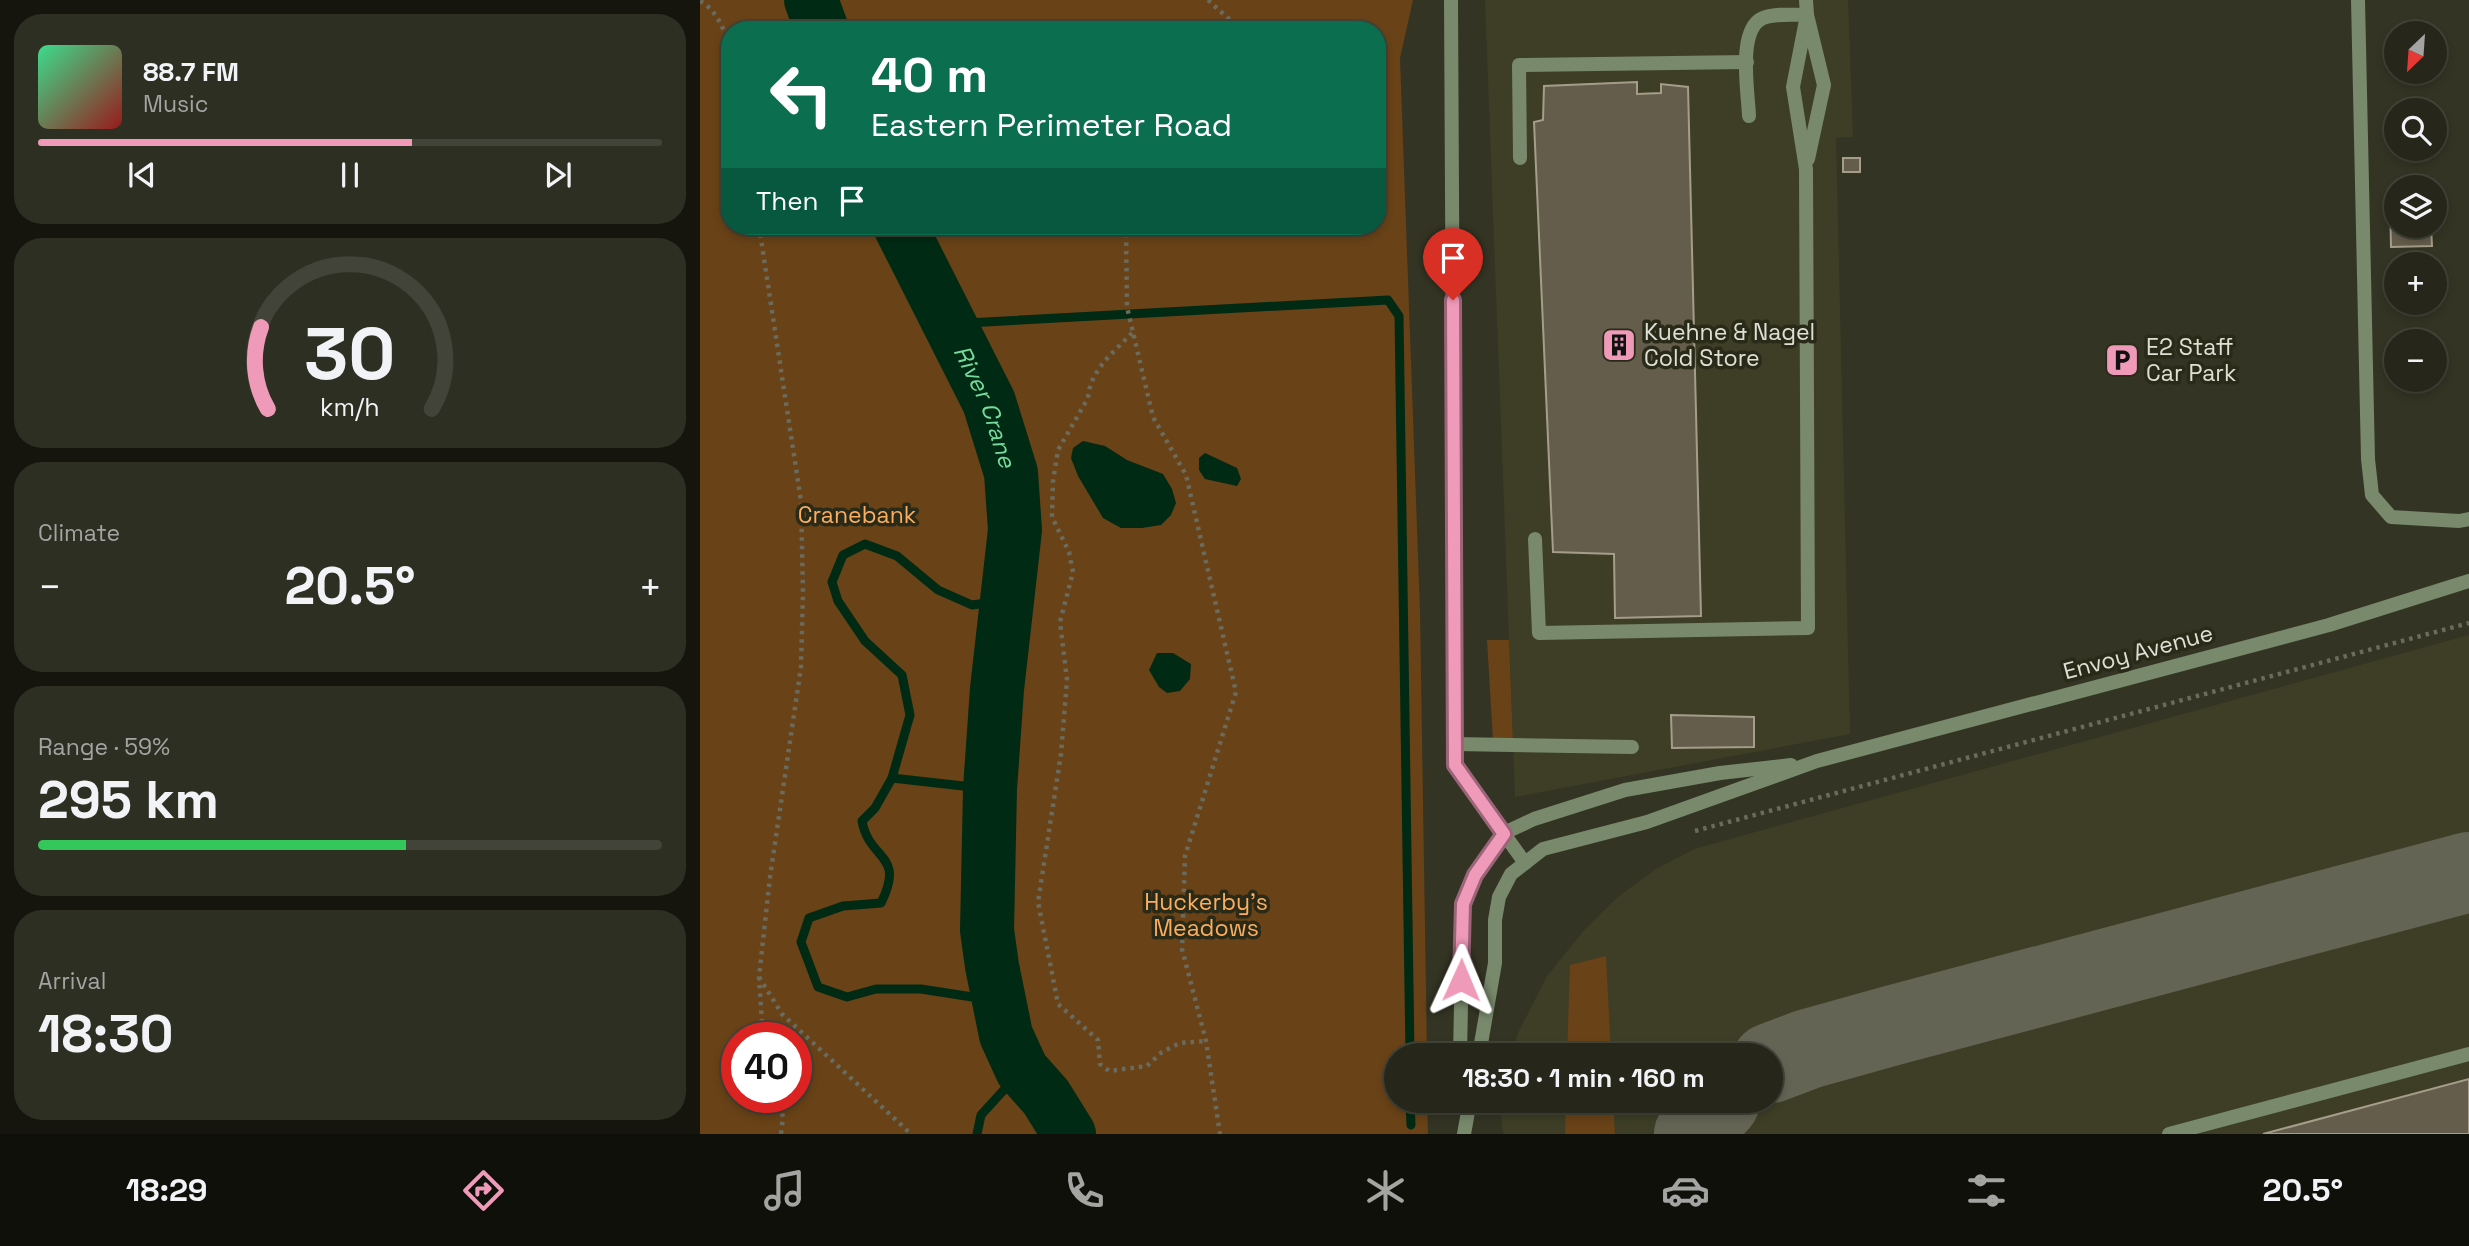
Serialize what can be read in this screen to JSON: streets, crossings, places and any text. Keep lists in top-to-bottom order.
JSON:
{
  "streets": {
    "street": ["Envoy Avenue"]
  },
  "water": ["River Crane"],
  "parks": ["Cranebank", "Huckerby's Meadows"],
  "places": {
    "building": ["Kuehne & Nagel Cold Store"],
    "parking": ["E2 Staff Car Park"]
  },
  "north": "bottom left",
  "page": {
    "map_buttons": ["+", "−"],
    "turn": ["40 m", "Eastern Perimeter Road"],
    "song": ["88.7 FM", "Music"],
    "then": "Then",
    "tile": [
      "Climate",
      ["Range · 59%", "295 km"],
      ["Arrival", "18:30"]
    ],
    "heat": ["−", "20.5°", "+"],
    "limit": "40",
    "trip": "18:30 · 1 min · 160 m",
    "tabs": ["18:29", "20.5°"],
    "gauge": ["30", "km/h"]
  }
}
